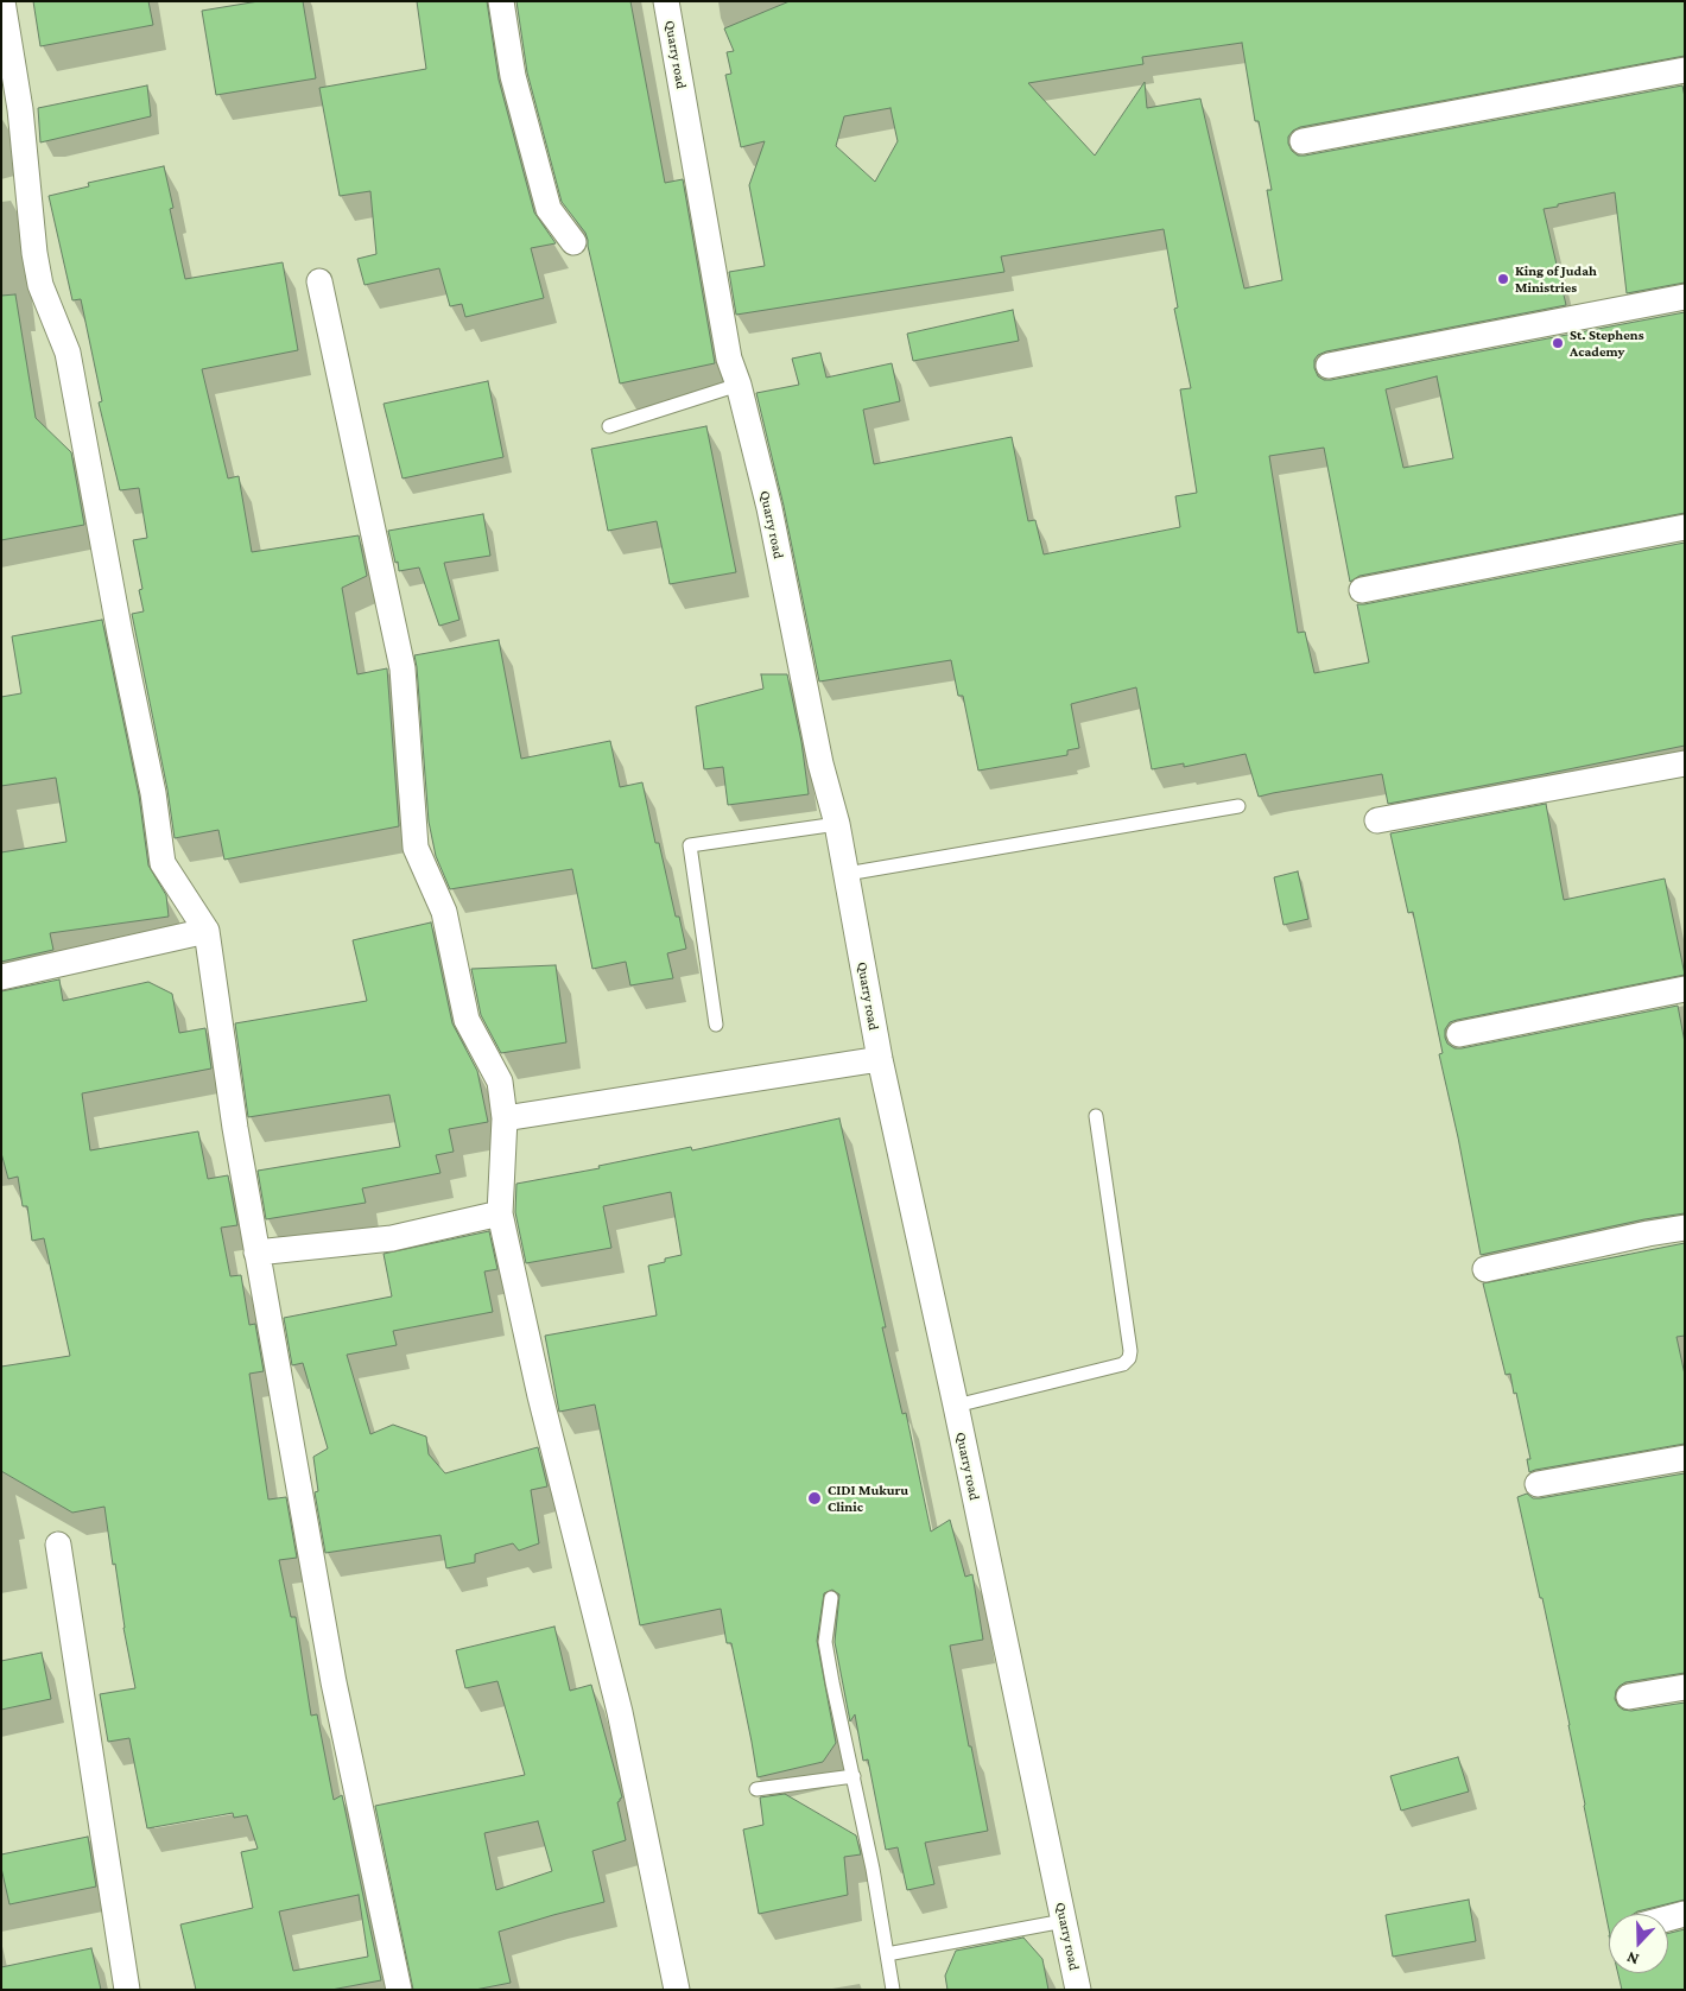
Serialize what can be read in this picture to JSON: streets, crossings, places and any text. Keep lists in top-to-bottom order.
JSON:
{
  "streets": {
    "street": ["Quarry road"]
  },
  "places": ["King of Judah Ministries", "St. Stephens Academy", "CIDI Mukuru Clinic"],
  "north": "bottom"
}
